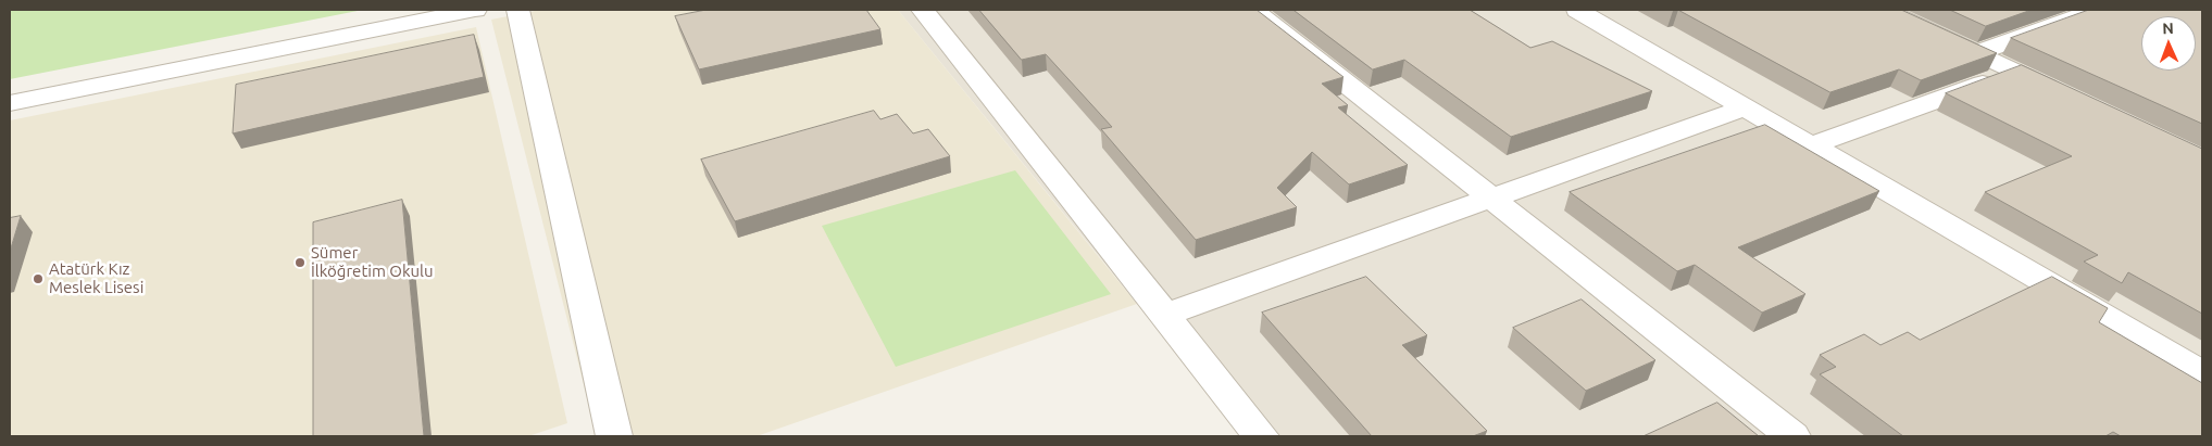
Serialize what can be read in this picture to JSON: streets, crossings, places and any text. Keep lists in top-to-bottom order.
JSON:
{
  "places": ["Sümer İlköğretim Okulu", "Atatürk Kız Meslek Lisesi"],
  "north": "top"
}
